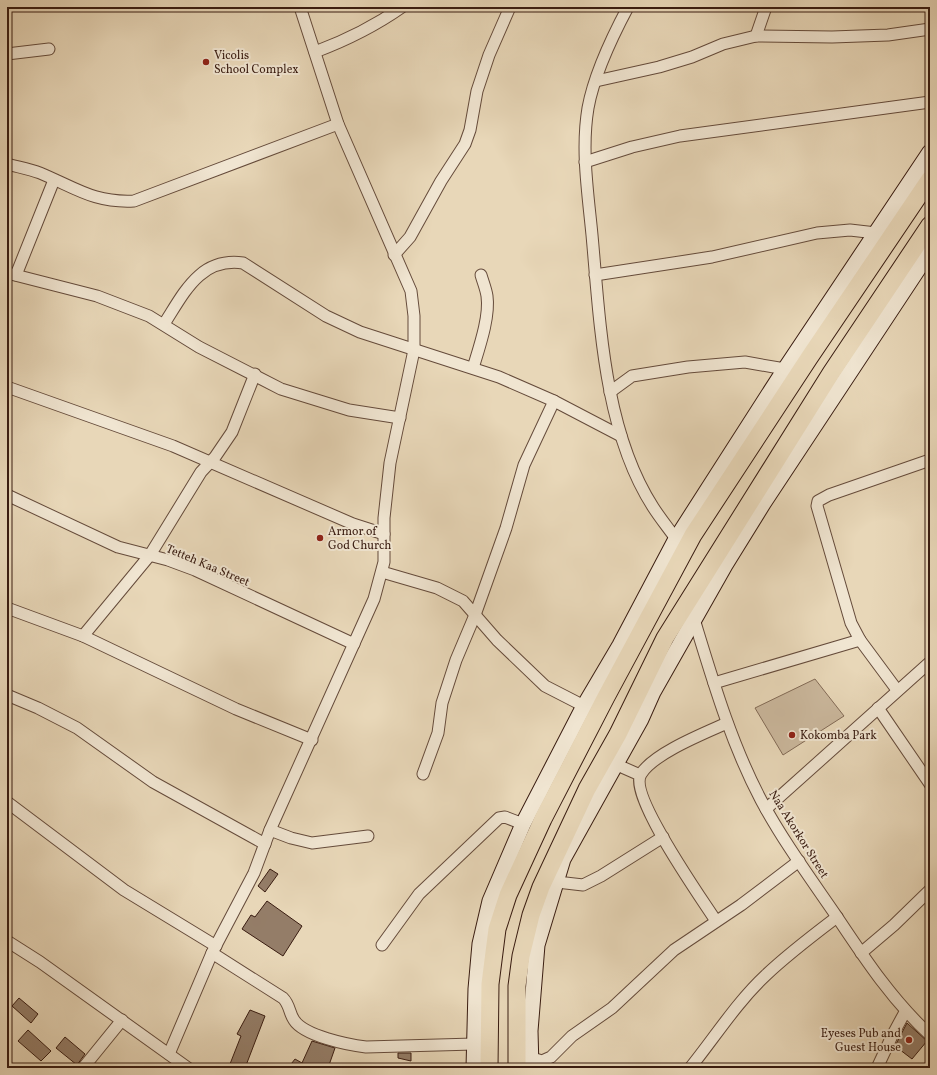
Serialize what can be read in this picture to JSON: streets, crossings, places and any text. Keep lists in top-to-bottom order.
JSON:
{
  "streets": {
    "street": ["Tetteh Kaa Street", "Naa Akorkor Street"]
  },
  "places": [
    "Vicolis School Complex",
    "Armor of God Church",
    "Kokomba Park",
    "Eyeses Pub and Guest House"
  ]
}
